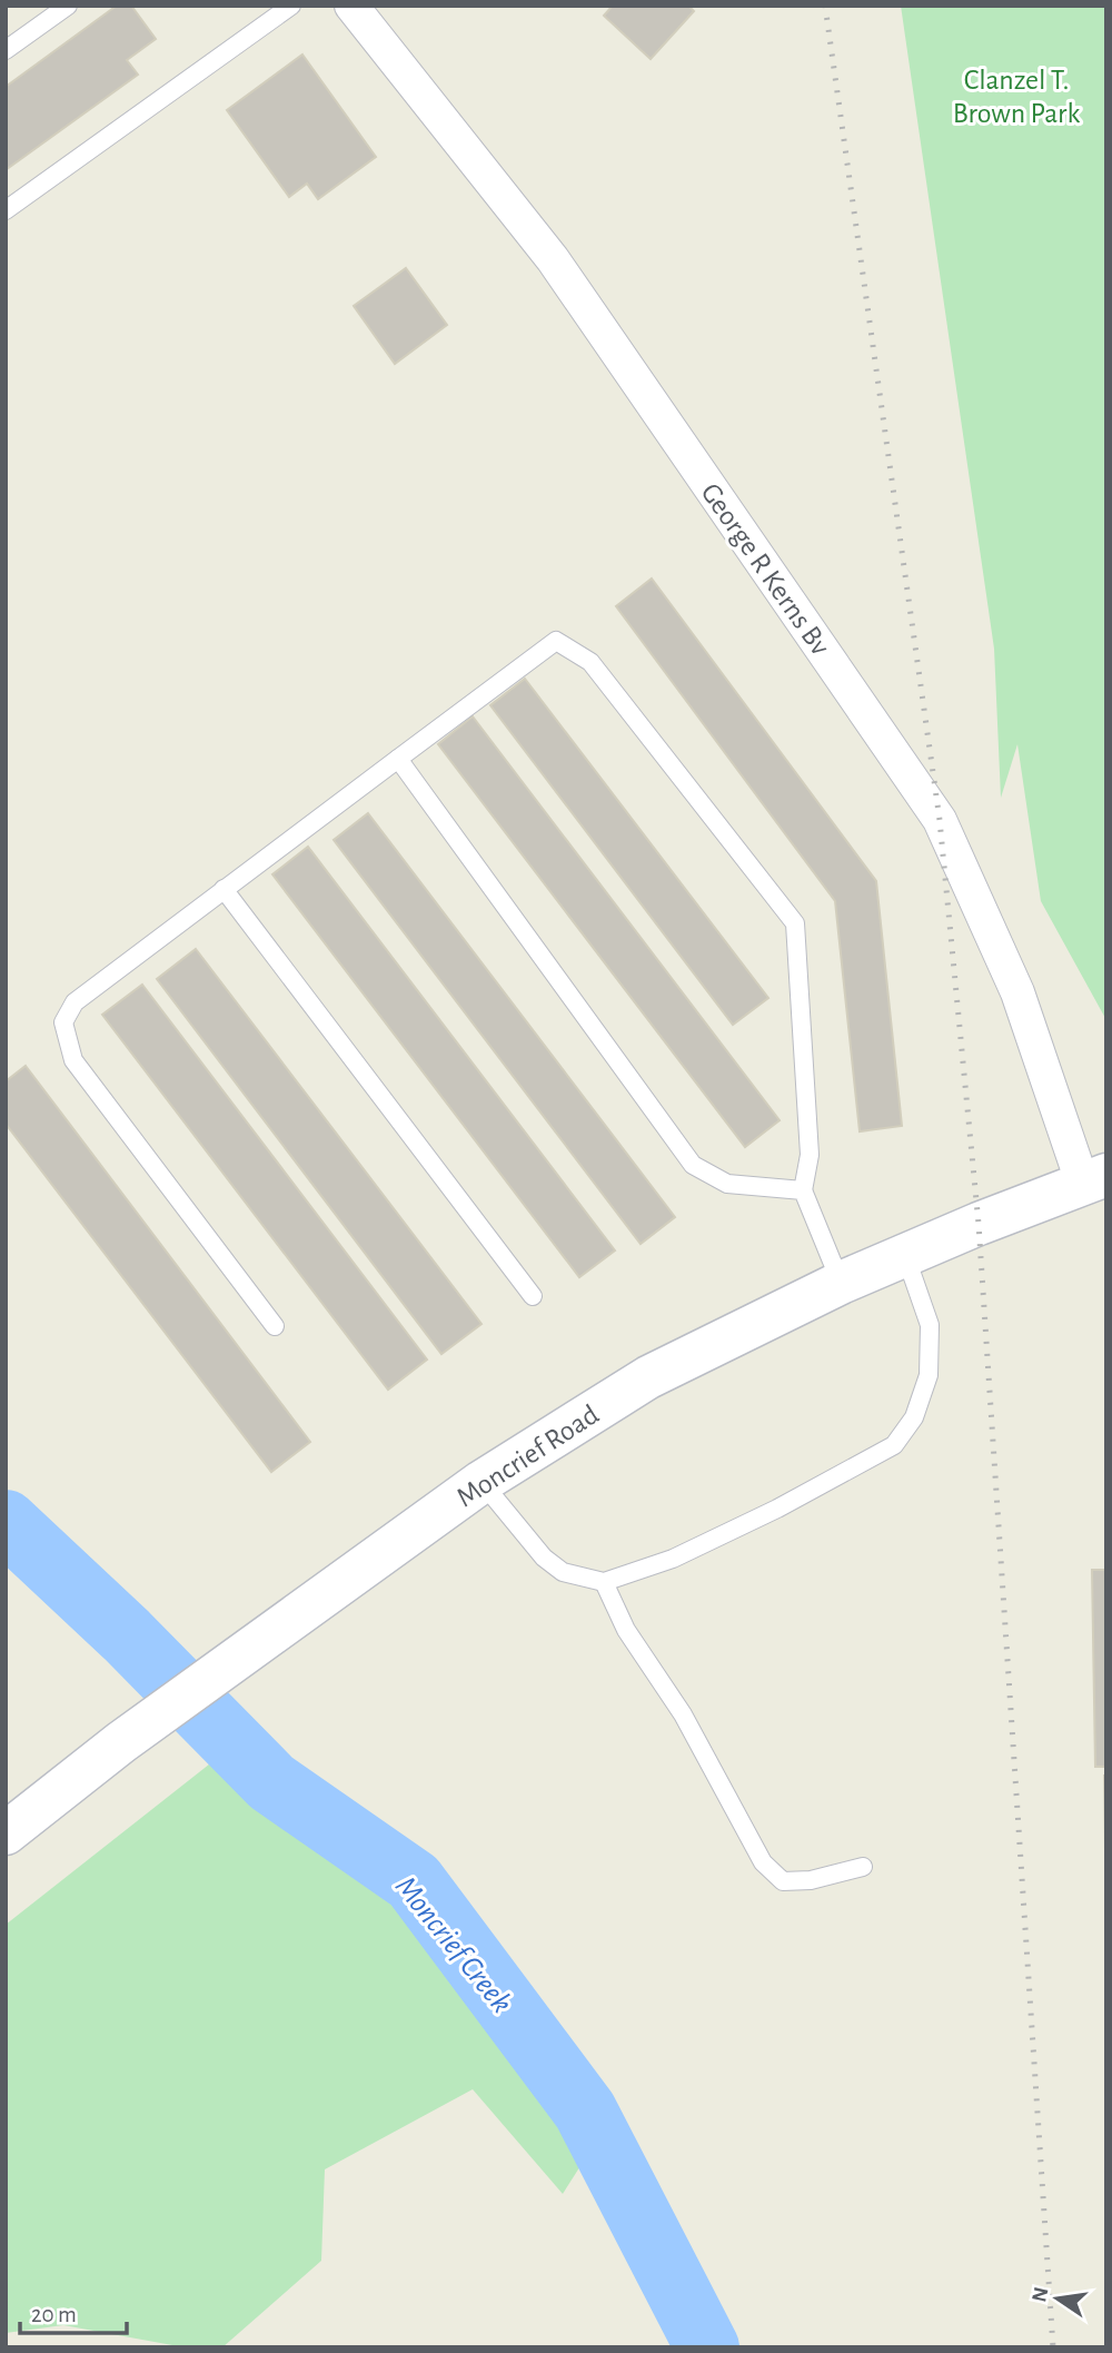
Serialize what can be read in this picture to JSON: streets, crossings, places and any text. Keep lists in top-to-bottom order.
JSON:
{
  "streets": {
    "main road": ["Moncrief Road"],
    "street": ["George R Kerns Bv"]
  },
  "crossings": [
    ["George R Kerns Bv", "Moncrief Road"]
  ],
  "water": ["Moncrief Creek"],
  "parks": ["Clanzel T. Brown Park"],
  "scale_bar": "20 m",
  "north": "left"
}
